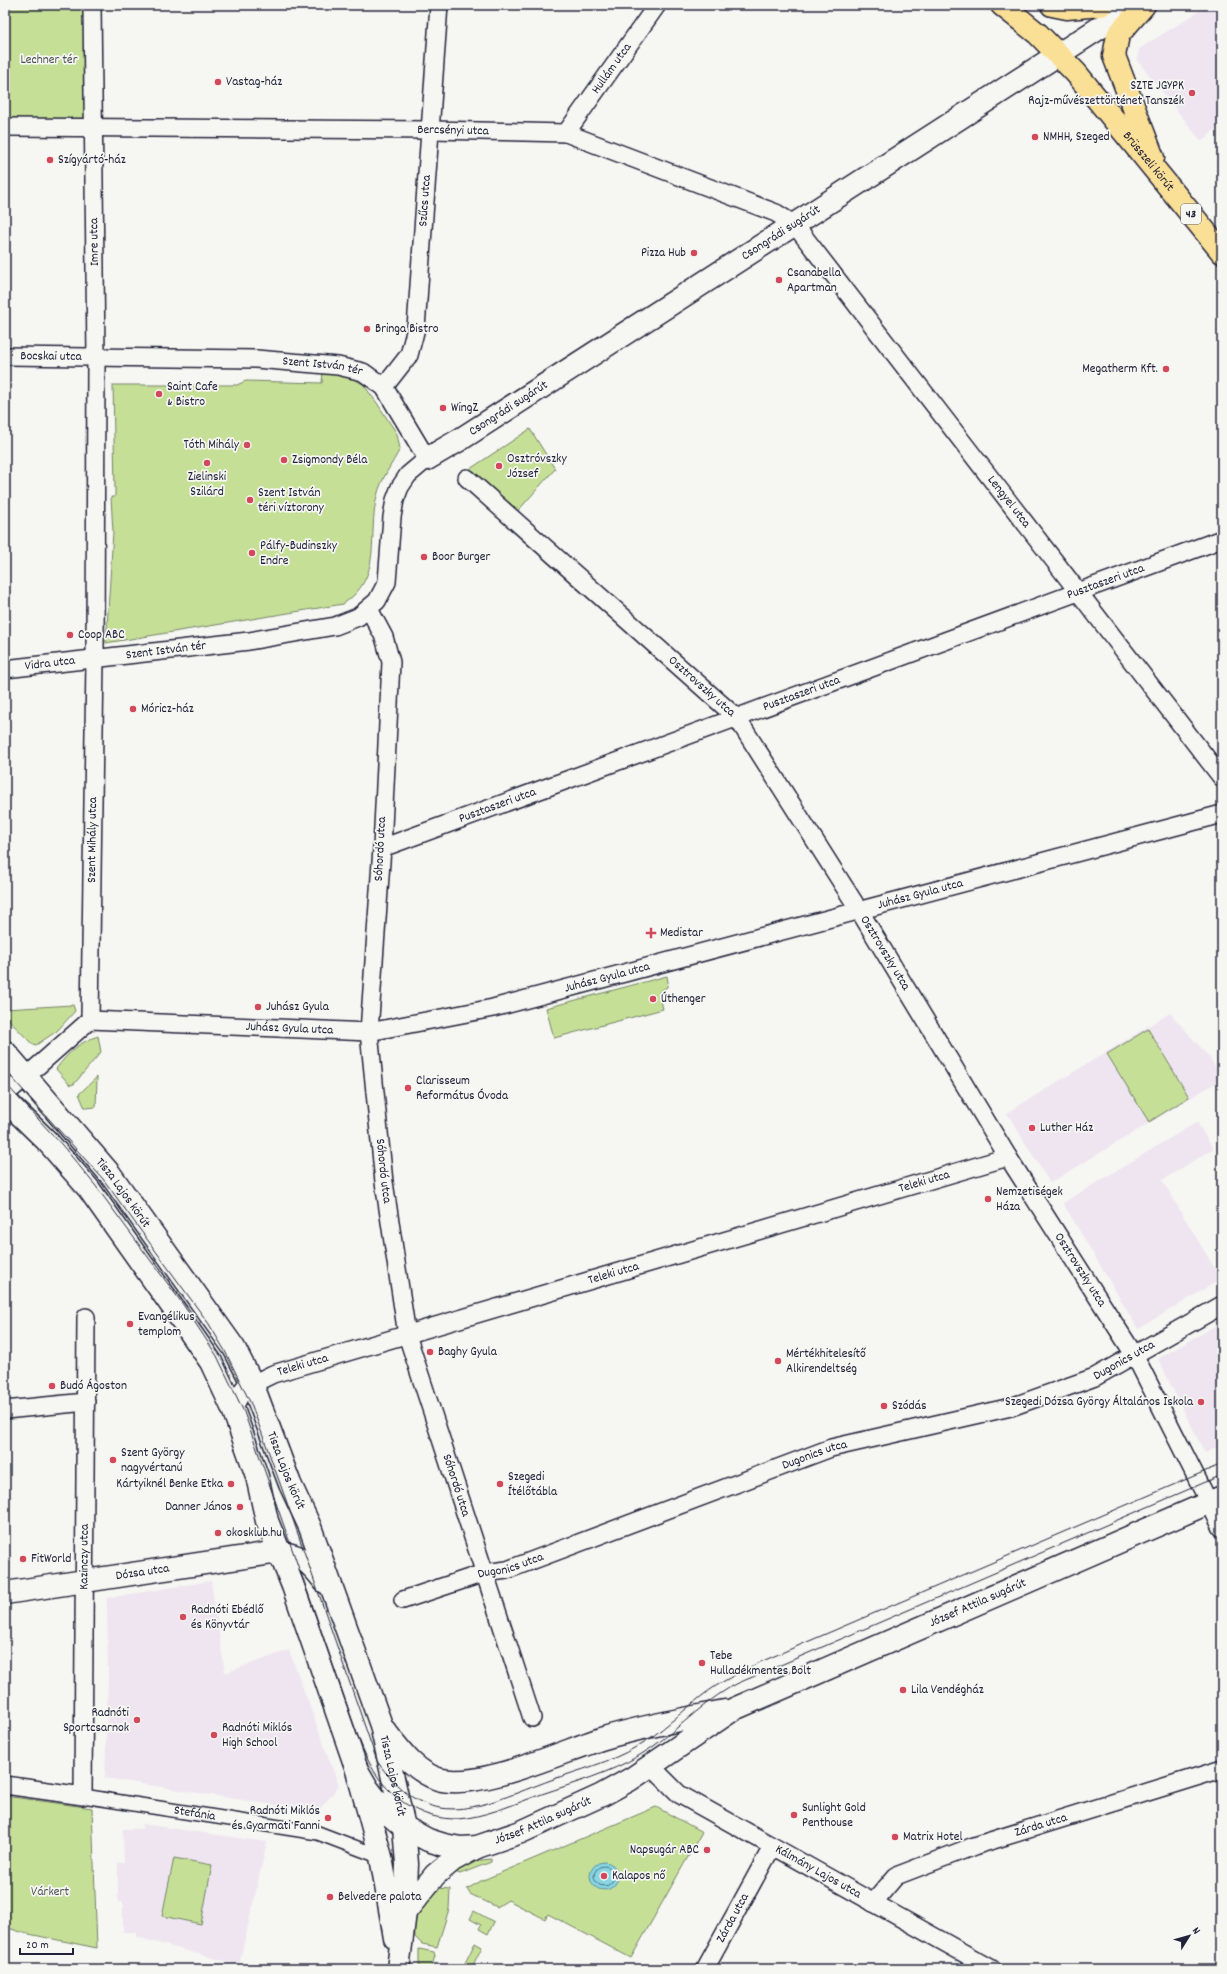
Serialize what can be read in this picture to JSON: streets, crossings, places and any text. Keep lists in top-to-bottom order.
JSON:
{
  "streets": {
    "main road": ["Brüsszeli körút", "43"],
    "street": [
      "Hullám utca",
      "Bercsényi utca",
      "Szűcs utca",
      "Csongrádi sugárút",
      "Imre utca",
      "Bocskai utca",
      "Szent István tér",
      "Lengyel utca",
      "Pusztaszeri utca",
      "Vidra utca",
      "Osztrovszky utca",
      "Szent Mihály utca",
      "Sóhordó utca",
      "Juhász Gyula utca",
      "Teleki utca",
      "Tisza Lajos körút",
      "Dugonics utca",
      "Kazinczy utca",
      "Dózsa utca",
      "József Attila sugárút",
      "Stefánia",
      "Zárda utca",
      "Kálmány Lajos utca"
    ]
  },
  "crossings": [
    ["Hullám utca", "Bercsényi utca"],
    ["Bercsényi utca", "Szűcs utca"],
    ["Bercsényi utca", "Csongrádi sugárút"],
    ["Bercsényi utca", "Imre utca"],
    ["Bercsényi utca", "Lengyel utca"],
    ["Brüsszeli körút", "43"],
    ["Brüsszeli körút", "Csongrádi sugárút"],
    ["Szűcs utca", "Szent István tér"],
    ["43", "Csongrádi sugárút"],
    ["Csongrádi sugárút", "Szent István tér"],
    ["Csongrádi sugárút", "Lengyel utca"],
    ["Imre utca", "Bocskai utca"],
    ["Imre utca", "Szent István tér"],
    ["Bocskai utca", "Szent István tér"],
    ["Szent István tér", "Vidra utca"],
    ["Szent István tér", "Szent Mihály utca"],
    ["Szent István tér", "Sóhordó utca"],
    ["Lengyel utca", "Pusztaszeri utca"],
    ["Pusztaszeri utca", "Osztrovszky utca"],
    ["Pusztaszeri utca", "Sóhordó utca"],
    ["Vidra utca", "Szent Mihály utca"],
    ["Osztrovszky utca", "Juhász Gyula utca"],
    ["Osztrovszky utca", "Teleki utca"],
    ["Osztrovszky utca", "Dugonics utca"],
    ["Osztrovszky utca", "József Attila sugárút"],
    ["Szent Mihály utca", "Juhász Gyula utca"],
    ["Sóhordó utca", "Juhász Gyula utca"],
    ["Sóhordó utca", "Teleki utca"],
    ["Sóhordó utca", "Dugonics utca"],
    ["Teleki utca", "Tisza Lajos körút"],
    ["Tisza Lajos körút", "Dózsa utca"],
    ["Tisza Lajos körút", "József Attila sugárút"],
    ["Tisza Lajos körút", "Stefánia"],
    ["Kazinczy utca", "Dózsa utca"],
    ["Kazinczy utca", "Stefánia"],
    ["József Attila sugárút", "Kálmány Lajos utca"],
    ["Zárda utca", "Kálmány Lajos utca"]
  ],
  "parks": ["Lechner tér", "Várkert"],
  "places": {
    "other": [
      "Vastag-ház",
      "SZTE JGYPK Rajz-művészettörténet Tanszék",
      "NMHH, Szeged",
      "Szígyártó-ház",
      "Pizza Hub",
      "Csanabella Apartman",
      "Bringa Bistro",
      "Megatherm Kft.",
      "Saint Cafe & Bistro",
      "WingZ",
      "Tóth Mihály",
      "Zsigmondy Béla",
      "Zielinski Szilárd",
      "Osztróvszky József",
      "Szent István téri víztorony",
      "Pálfy-Budinszky Endre",
      "Boor Burger",
      "Coop ABC",
      "Móricz-ház",
      "Úthenger",
      "Juhász Gyula",
      "Clarisseum Református Óvoda",
      "Luther Ház",
      "Nemzetiségek Háza",
      "Evangélikus templom",
      "Baghy Gyula",
      "Mértékhitelesítő Alkirendeltség",
      "Budó Ágoston",
      "Szegedi Dózsa György Általános Iskola",
      "Szódás",
      "Szent György nagyvértanú",
      "Kártyiknél Benke Etka",
      "Szegedi Ítélőtábla",
      "Danner János",
      "okosklub.hu",
      "FitWorld",
      "Radnóti Ebédlő és Könyvtár",
      "Tebe Hulladékmentes Bolt",
      "Lila Vendégház",
      "Radnóti Sportcsarnok",
      "Radnóti Miklós High School",
      "Sunlight Gold Penthouse",
      "Radnóti Miklós és Gyarmati Fanni",
      "Matrix Hotel",
      "Napsugár ABC",
      "Kalapos nő",
      "Belvedere palota"
    ],
    "health": ["Medistar"]
  },
  "scale_bar": "20 m",
  "north": "top right"
}
